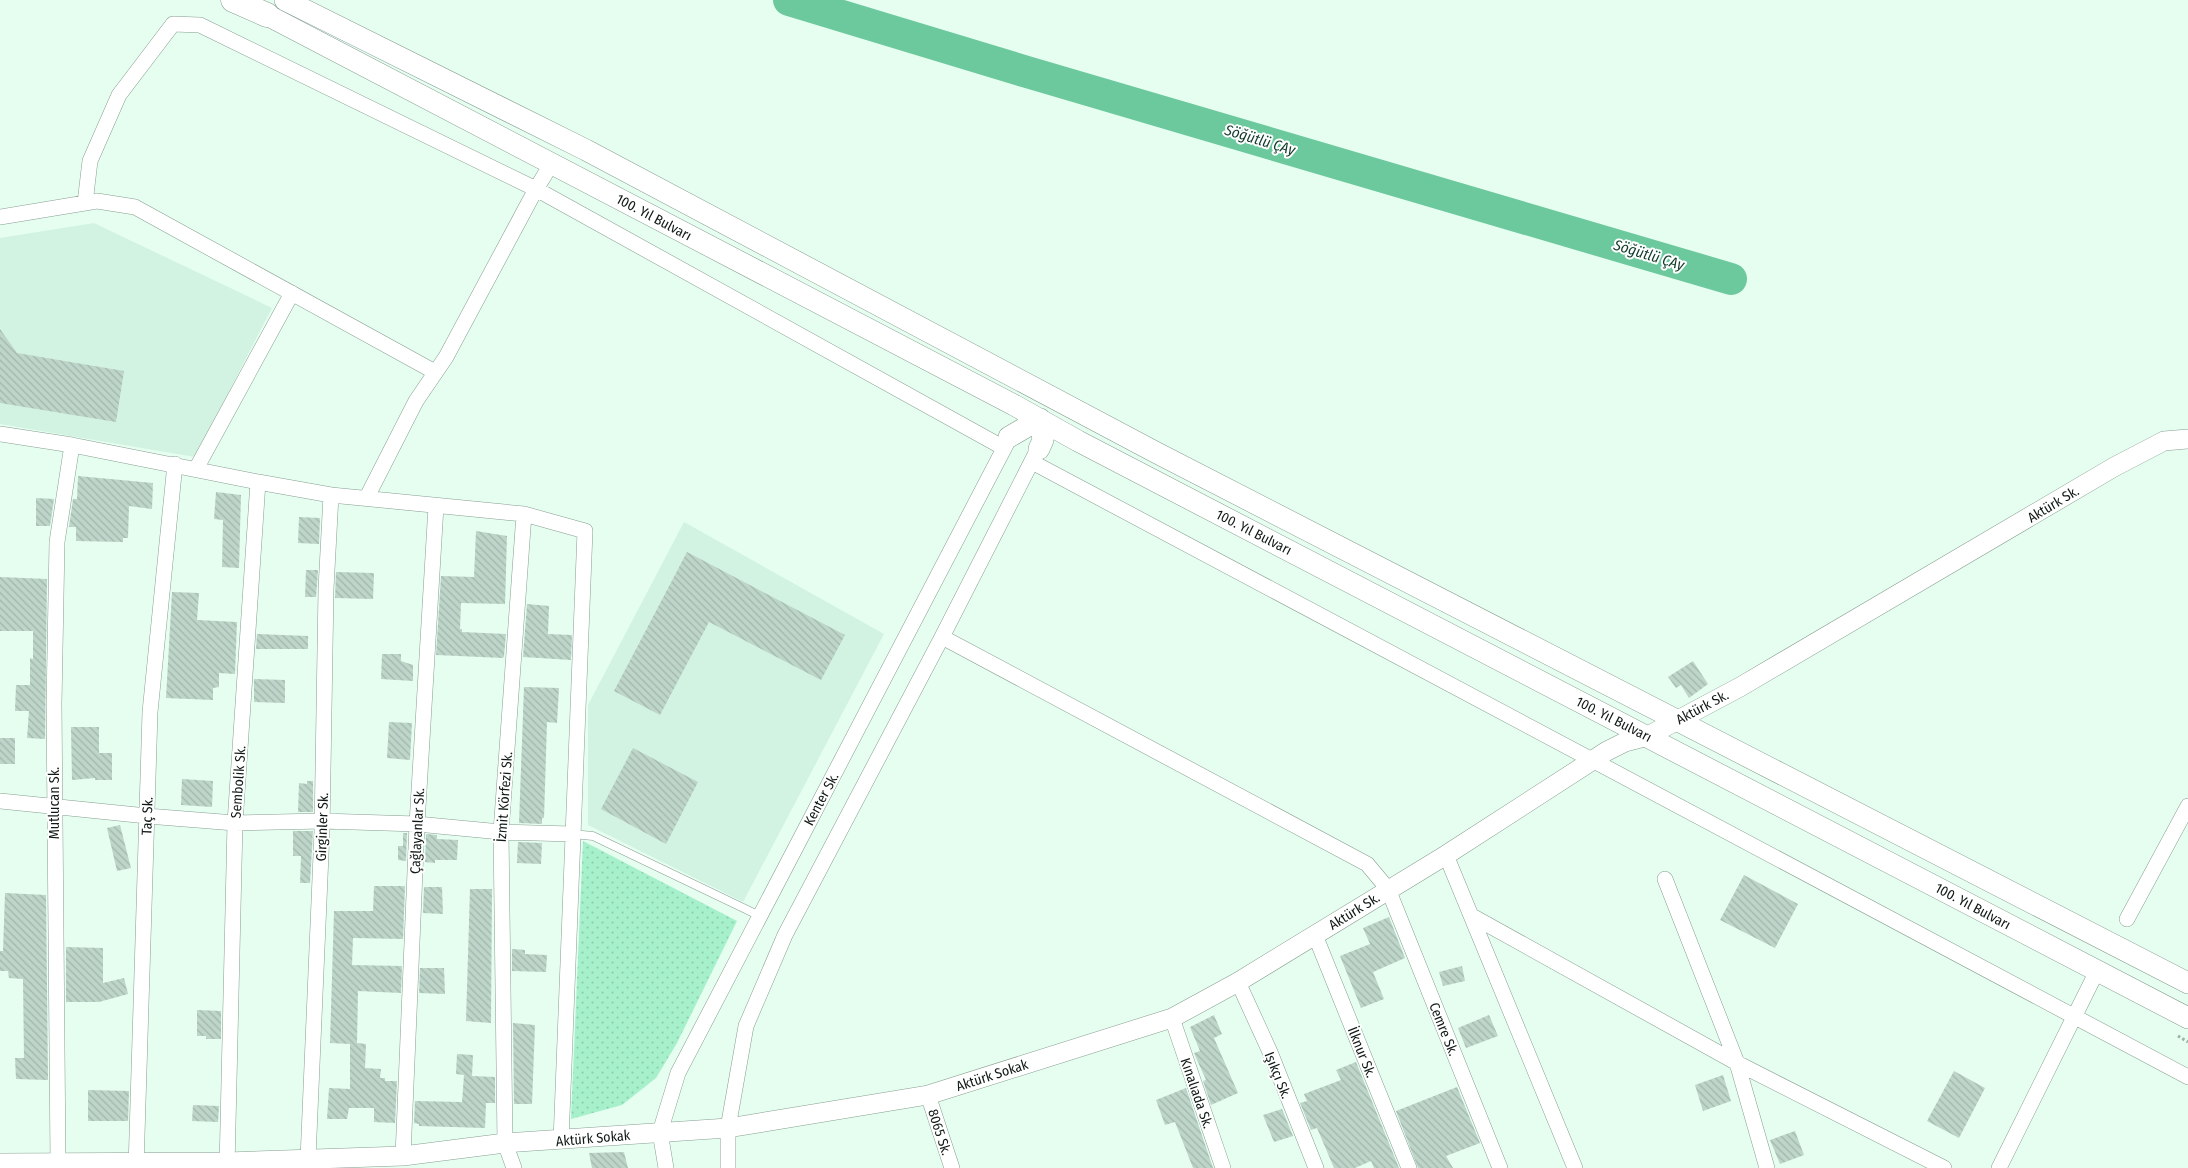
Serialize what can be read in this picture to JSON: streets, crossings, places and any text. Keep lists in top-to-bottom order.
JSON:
{
  "streets": {
    "main road": ["100. Yıl Bulvarı"],
    "street": [
      "Aktürk Sk.",
      "Sembolik Sk.",
      "İzmit Körfezi Sk.",
      "Kenter Sk.",
      "Mutlucan Sk.",
      "Taç Sk.",
      "Girginler Sk.",
      "Çağlayanlar Sk.",
      "Cemre Sk.",
      "İlknur Sk.",
      "Aktürk Sokak",
      "Işıkçı Sk.",
      "Kınalıada Sk.",
      "8065 Sk."
    ]
  },
  "crossings": [
    ["100. Yıl Bulvarı", "Aktürk Sk."],
    ["Aktürk Sk.", "Cemre Sk."],
    ["Aktürk Sk.", "İlknur Sk."],
    ["Aktürk Sk.", "Aktürk Sokak"],
    ["Aktürk Sk.", "Işıkçı Sk."],
    ["Aktürk Sk.", "Kınalıada Sk."],
    ["Sembolik Sk.", "Aktürk Sokak"],
    ["İzmit Körfezi Sk.", "Aktürk Sokak"],
    ["Kenter Sk.", "Aktürk Sokak"],
    ["Mutlucan Sk.", "Aktürk Sokak"],
    ["Taç Sk.", "Aktürk Sokak"],
    ["Girginler Sk.", "Aktürk Sokak"],
    ["Çağlayanlar Sk.", "Aktürk Sokak"],
    ["Aktürk Sokak", "Kınalıada Sk."],
    ["Aktürk Sokak", "8065 Sk."]
  ],
  "water": ["Söğütlü ÇAy"]
}
